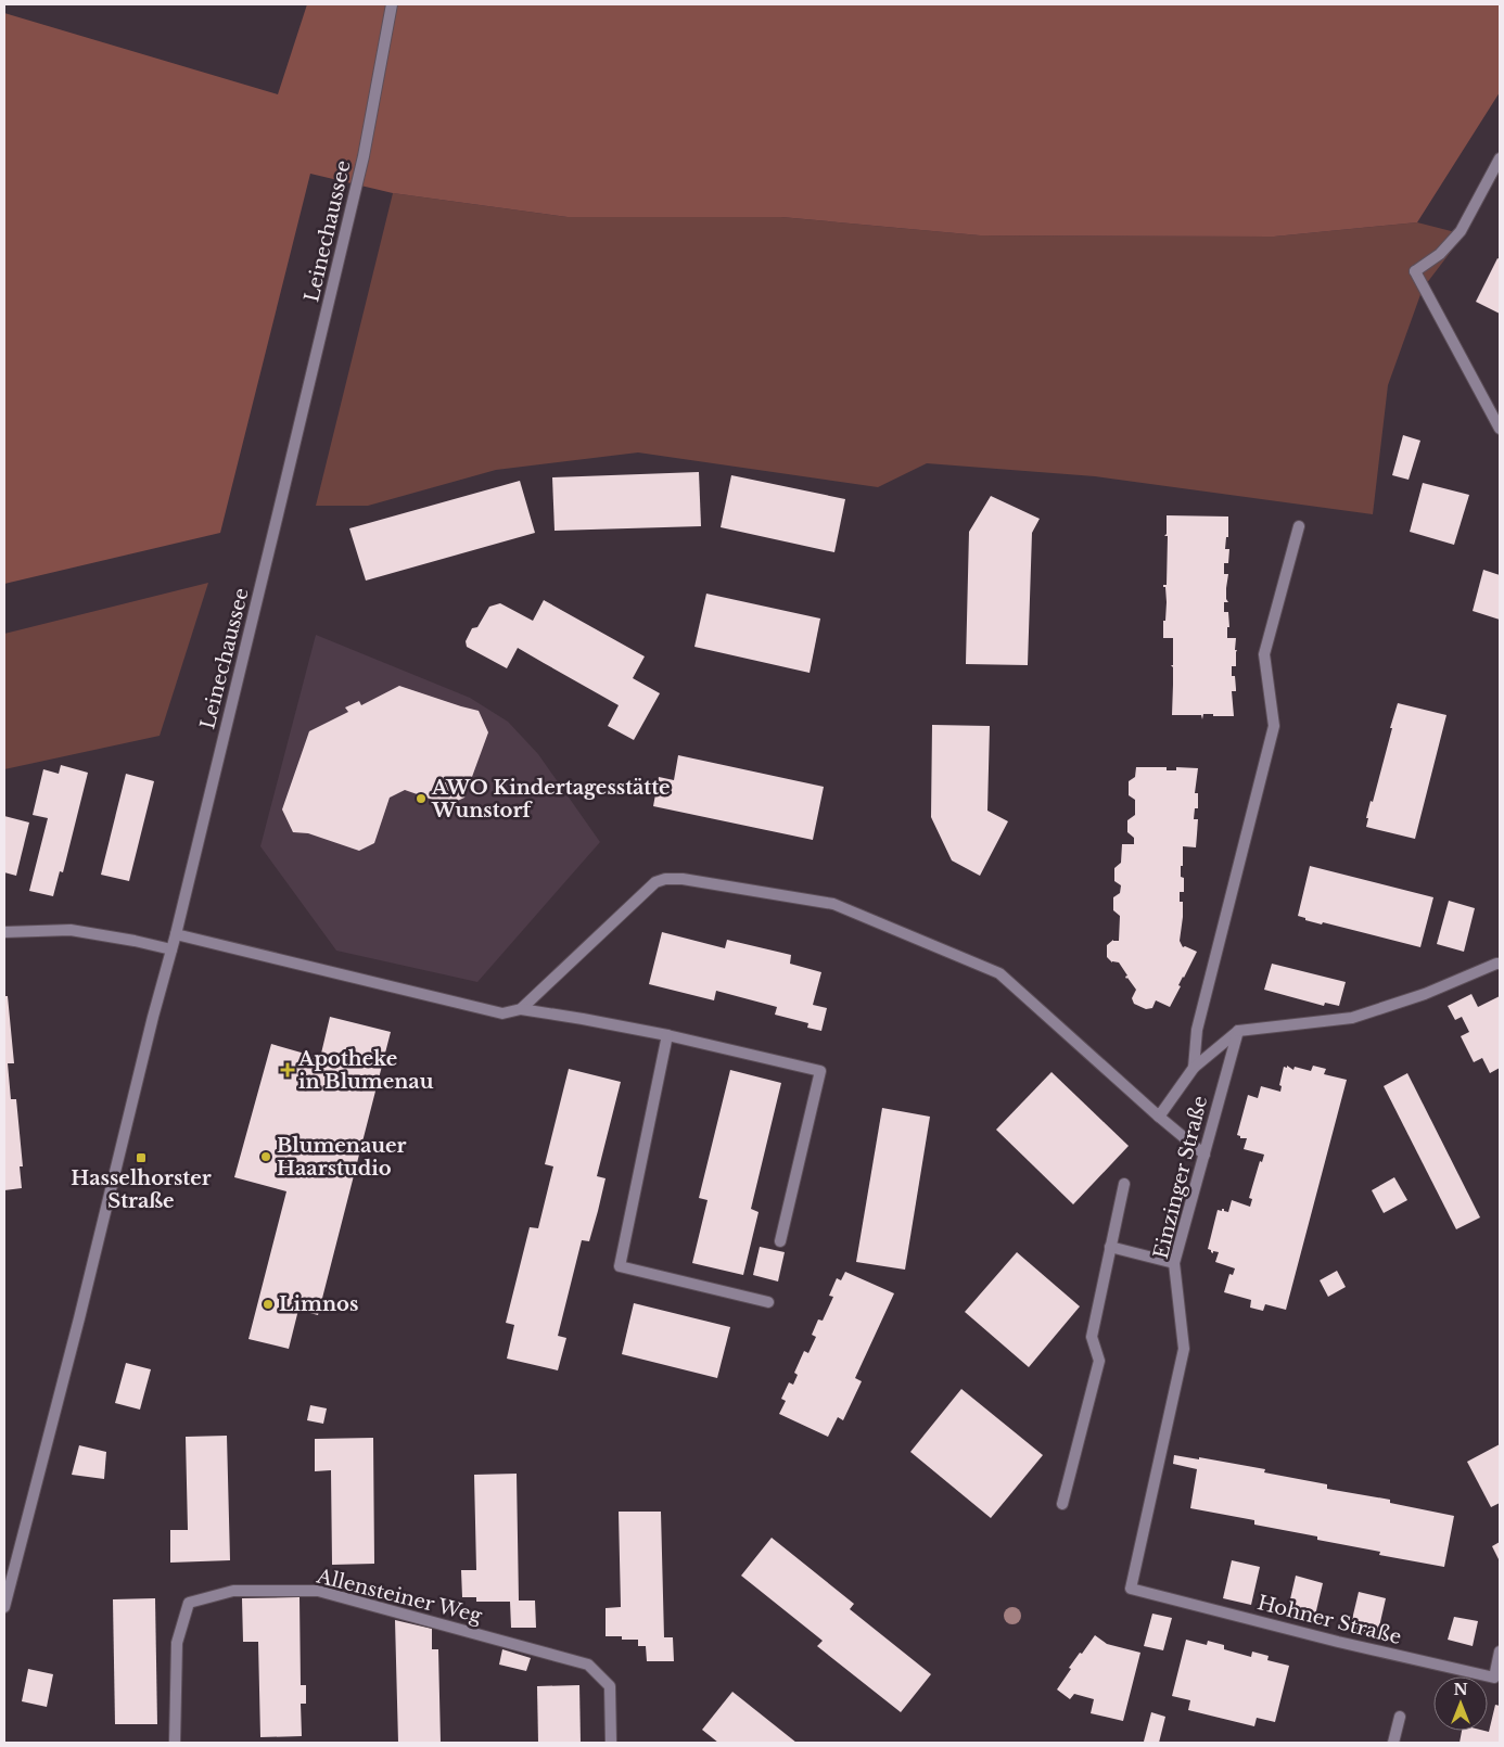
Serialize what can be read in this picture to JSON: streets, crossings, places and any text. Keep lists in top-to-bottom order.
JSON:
{
  "streets": {
    "street": [
      "Leinechaussee",
      "Einzinger Straße",
      "Allensteiner Weg",
      "Hohner Straße"
    ]
  },
  "crossings": [
    ["Einzinger Straße", "Hohner Straße"]
  ],
  "places": {
    "other": ["AWO Kindertagesstätte Wunstorf", "Blumenauer Haarstudio", "Limnos"],
    "health": ["Apotheke in Blumenau"],
    "transit": ["Hasselhorster Straße"]
  },
  "north": "top"
}
